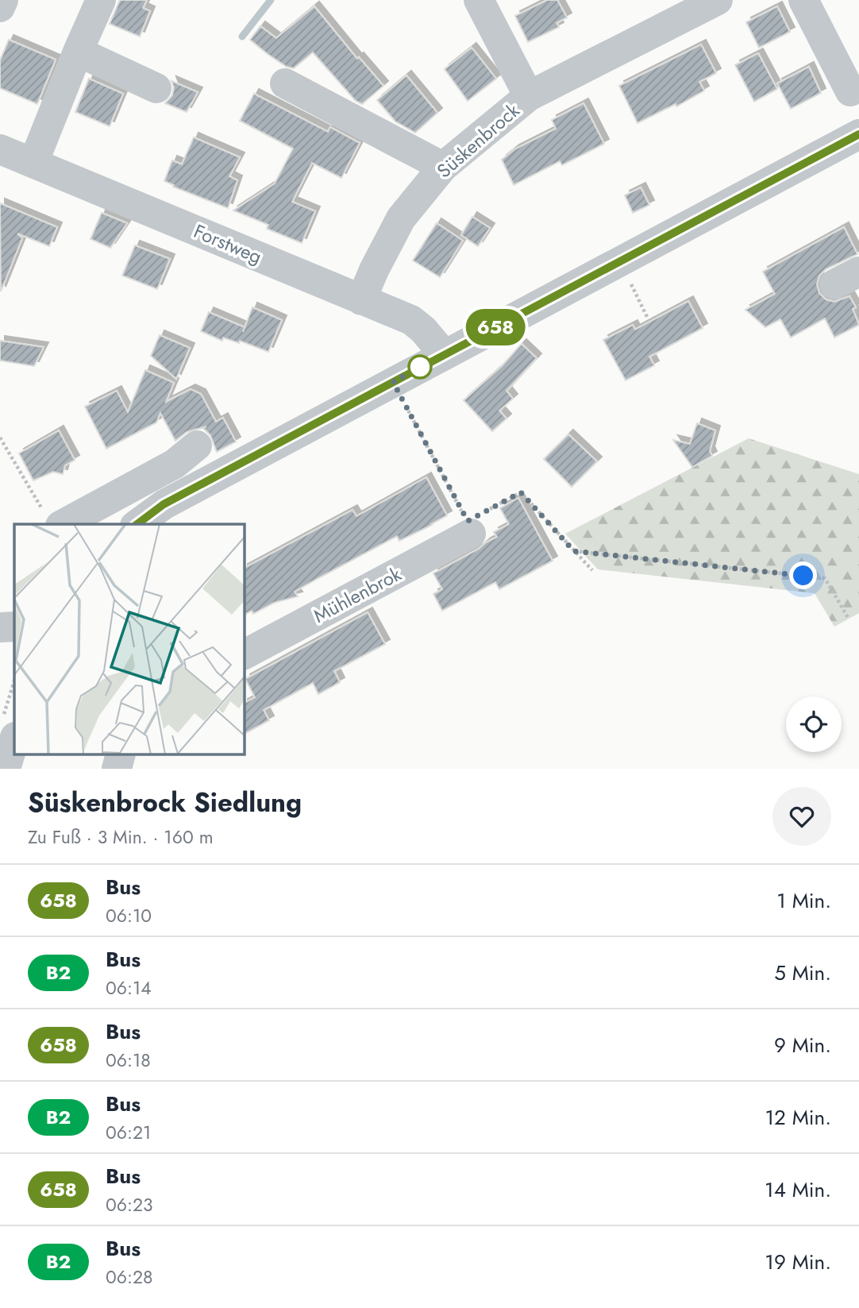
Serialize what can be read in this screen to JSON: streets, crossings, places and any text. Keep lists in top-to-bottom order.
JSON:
{
  "streets": {
    "street": ["Süskenbrock", "Forstweg", "Mühlenbrok"]
  },
  "crossings": [
    ["Süskenbrock", "Forstweg"]
  ],
  "lines": ["bus line 658"],
  "page": {
    "on_map": "658",
    "heading": ["Süskenbrock Siedlung", "Zu Fuß · 3 Min. · 160 m"],
    "list": [
      {
        "mark": "658",
        "name": "Bus",
        "note": "06:10",
        "value": "1 Min."
      },
      {
        "mark": "B2",
        "name": "Bus",
        "note": "06:14",
        "value": "5 Min."
      },
      {
        "mark": "658",
        "name": "Bus",
        "note": "06:18",
        "value": "9 Min."
      },
      {
        "mark": "B2",
        "name": "Bus",
        "note": "06:21",
        "value": "12 Min."
      },
      {
        "mark": "658",
        "name": "Bus",
        "note": "06:23",
        "value": "14 Min."
      },
      {
        "mark": "B2",
        "name": "Bus",
        "note": "06:28",
        "value": "19 Min."
      }
    ]
  }
}
